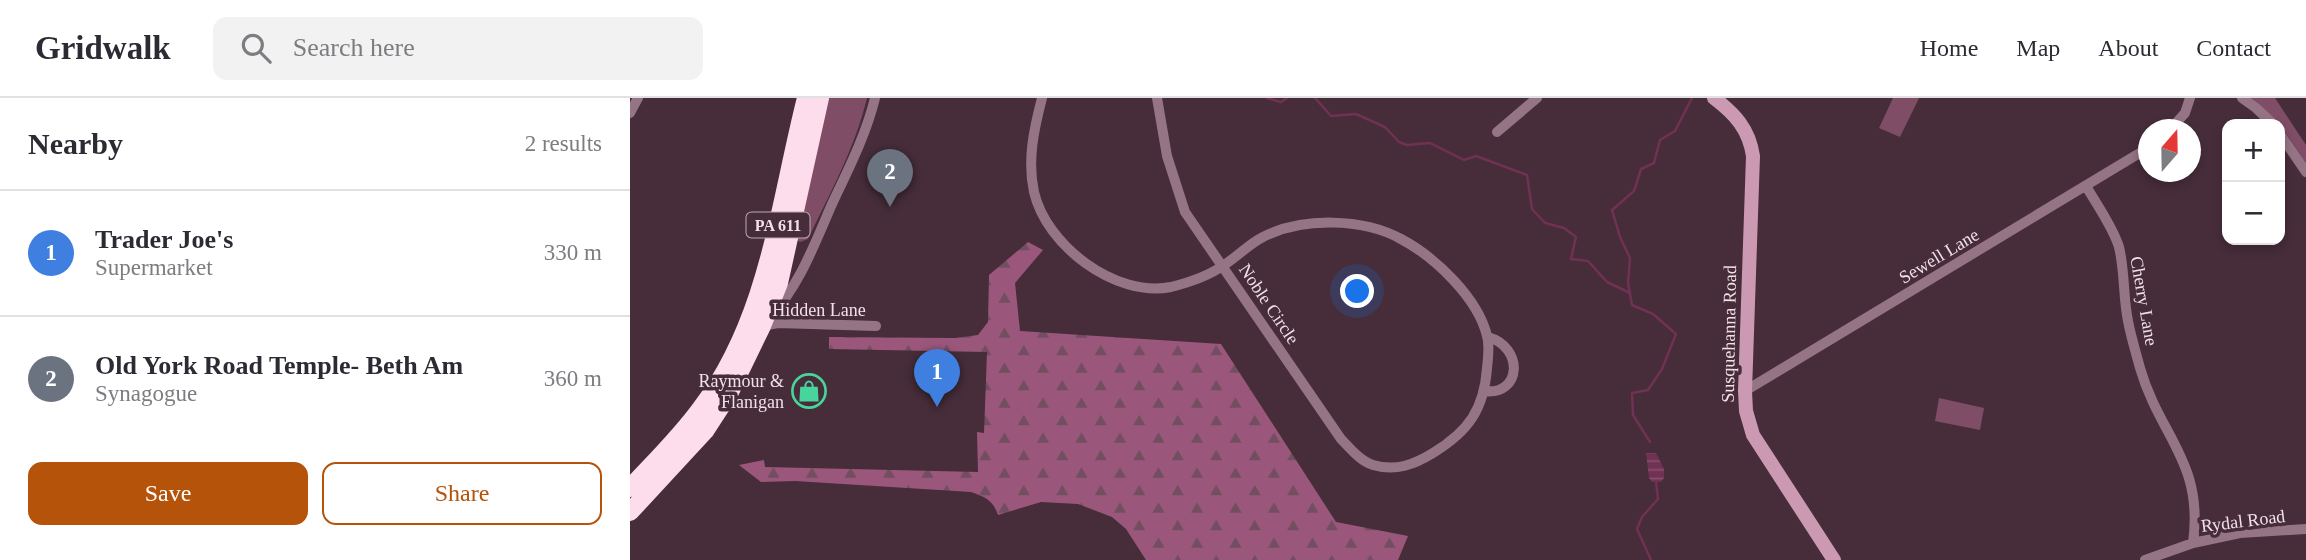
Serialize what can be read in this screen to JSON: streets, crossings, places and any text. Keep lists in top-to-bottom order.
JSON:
{
  "streets": {
    "highway": ["PA 611"],
    "main road": ["Susquehanna Road"],
    "street": [
      "Sewell Lane",
      "Cherry Lane",
      "Noble Circle",
      "Hidden Lane",
      "Rydal Road"
    ]
  },
  "crossings": [
    ["PA 611", "Hidden Lane"],
    ["Sewell Lane", "Cherry Lane"],
    ["Sewell Lane", "Susquehanna Road"],
    ["Cherry Lane", "Rydal Road"]
  ],
  "places": {
    "shop": ["Raymour & Flanigan"]
  },
  "north": "top",
  "page": {
    "header": "Gridwalk",
    "search": "Search here",
    "nav": [
      "Home",
      "Map",
      "About",
      "Contact"
    ],
    "heading": ["Nearby", "2 results"],
    "map_buttons": ["+", "−"],
    "pins": ["2", "1"],
    "list": [
      {
        "mark": "1",
        "name": "Trader Joe's",
        "note": "Supermarket",
        "value": "330 m"
      },
      {
        "mark": "2",
        "name": "Old York Road Temple- Beth Am",
        "note": "Synagogue",
        "value": "360 m"
      }
    ],
    "buttons": ["Save", "Share"]
  }
}
